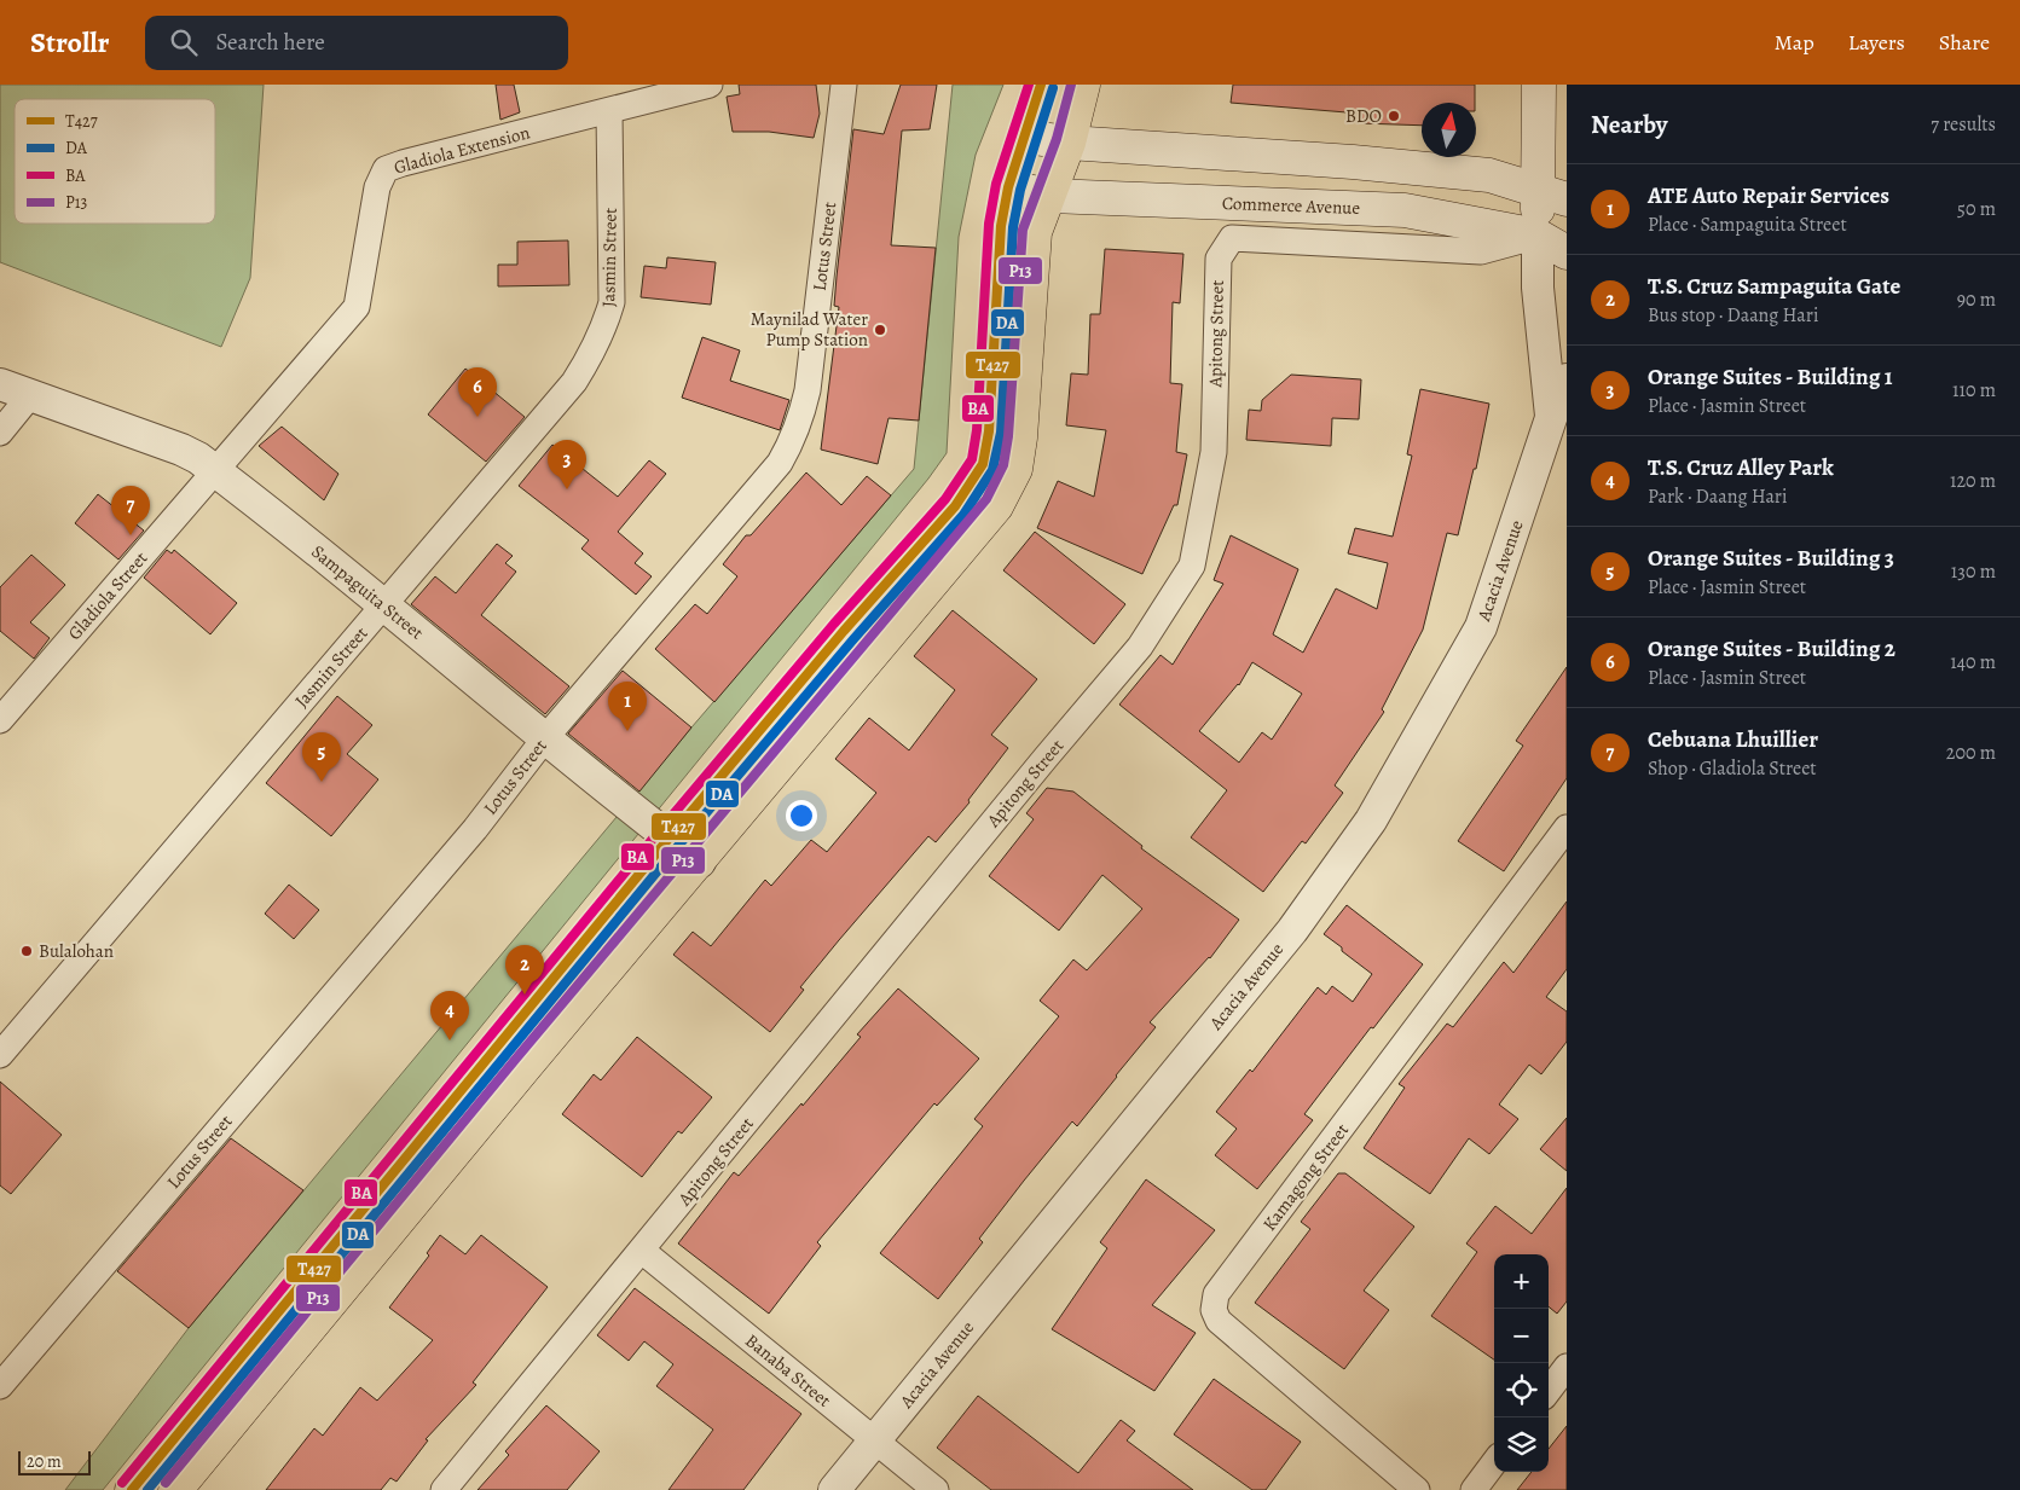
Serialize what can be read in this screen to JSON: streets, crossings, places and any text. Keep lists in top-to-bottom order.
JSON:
{
  "streets": {
    "main road": ["Commerce Avenue", "Acacia Avenue"],
    "street": [
      "Gladiola Extension",
      "Lotus Street",
      "Jasmin Street",
      "Apitong Street",
      "Sampaguita Street",
      "Gladiola Street",
      "Kamagong Street",
      "Banaba Street"
    ]
  },
  "crossings": [
    ["Gladiola Extension", "Jasmin Street"],
    ["Gladiola Extension", "Sampaguita Street"],
    ["Gladiola Extension", "Gladiola Street"],
    ["Commerce Avenue", "Apitong Street"],
    ["Commerce Avenue", "Acacia Avenue"],
    ["Lotus Street", "Sampaguita Street"],
    ["Jasmin Street", "Sampaguita Street"],
    ["Apitong Street", "Acacia Avenue"],
    ["Apitong Street", "Banaba Street"],
    ["Acacia Avenue", "Banaba Street"],
    ["Sampaguita Street", "Gladiola Street"]
  ],
  "places": ["BDO", "Maynilad Water Pump Station", "Bulalohan"],
  "lines": [
    "transit line T427",
    "transit line BA",
    "transit line P13",
    "transit line DA"
  ],
  "legend": [
    "T427",
    "DA",
    "BA",
    "P13"
  ],
  "scale_bar": "20 m",
  "north": "top",
  "page": {
    "header": "Strollr",
    "search": "Search here",
    "nav": ["Map", "Layers", "Share"],
    "heading": ["Nearby", "7 results"],
    "list": [
      {
        "mark": "1",
        "name": "ATE Auto Repair Services",
        "note": "Place · Sampaguita Street",
        "value": "50 m"
      },
      {
        "mark": "2",
        "name": "T.S. Cruz Sampaguita Gate",
        "note": "Bus stop · Daang Hari",
        "value": "90 m"
      },
      {
        "mark": "3",
        "name": "Orange Suites - Building 1",
        "note": "Place · Jasmin Street",
        "value": "110 m"
      },
      {
        "mark": "4",
        "name": "T.S. Cruz Alley Park",
        "note": "Park · Daang Hari",
        "value": "120 m"
      },
      {
        "mark": "5",
        "name": "Orange Suites - Building 3",
        "note": "Place · Jasmin Street",
        "value": "130 m"
      },
      {
        "mark": "6",
        "name": "Orange Suites - Building 2",
        "note": "Place · Jasmin Street",
        "value": "140 m"
      },
      {
        "mark": "7",
        "name": "Cebuana Lhuillier",
        "note": "Shop · Gladiola Street",
        "value": "200 m"
      }
    ],
    "pins": [
      "6",
      "3",
      "7",
      "1",
      "5",
      "2",
      "4"
    ],
    "map_buttons": ["+", "−"],
    "scale": "20 m"
  }
}
